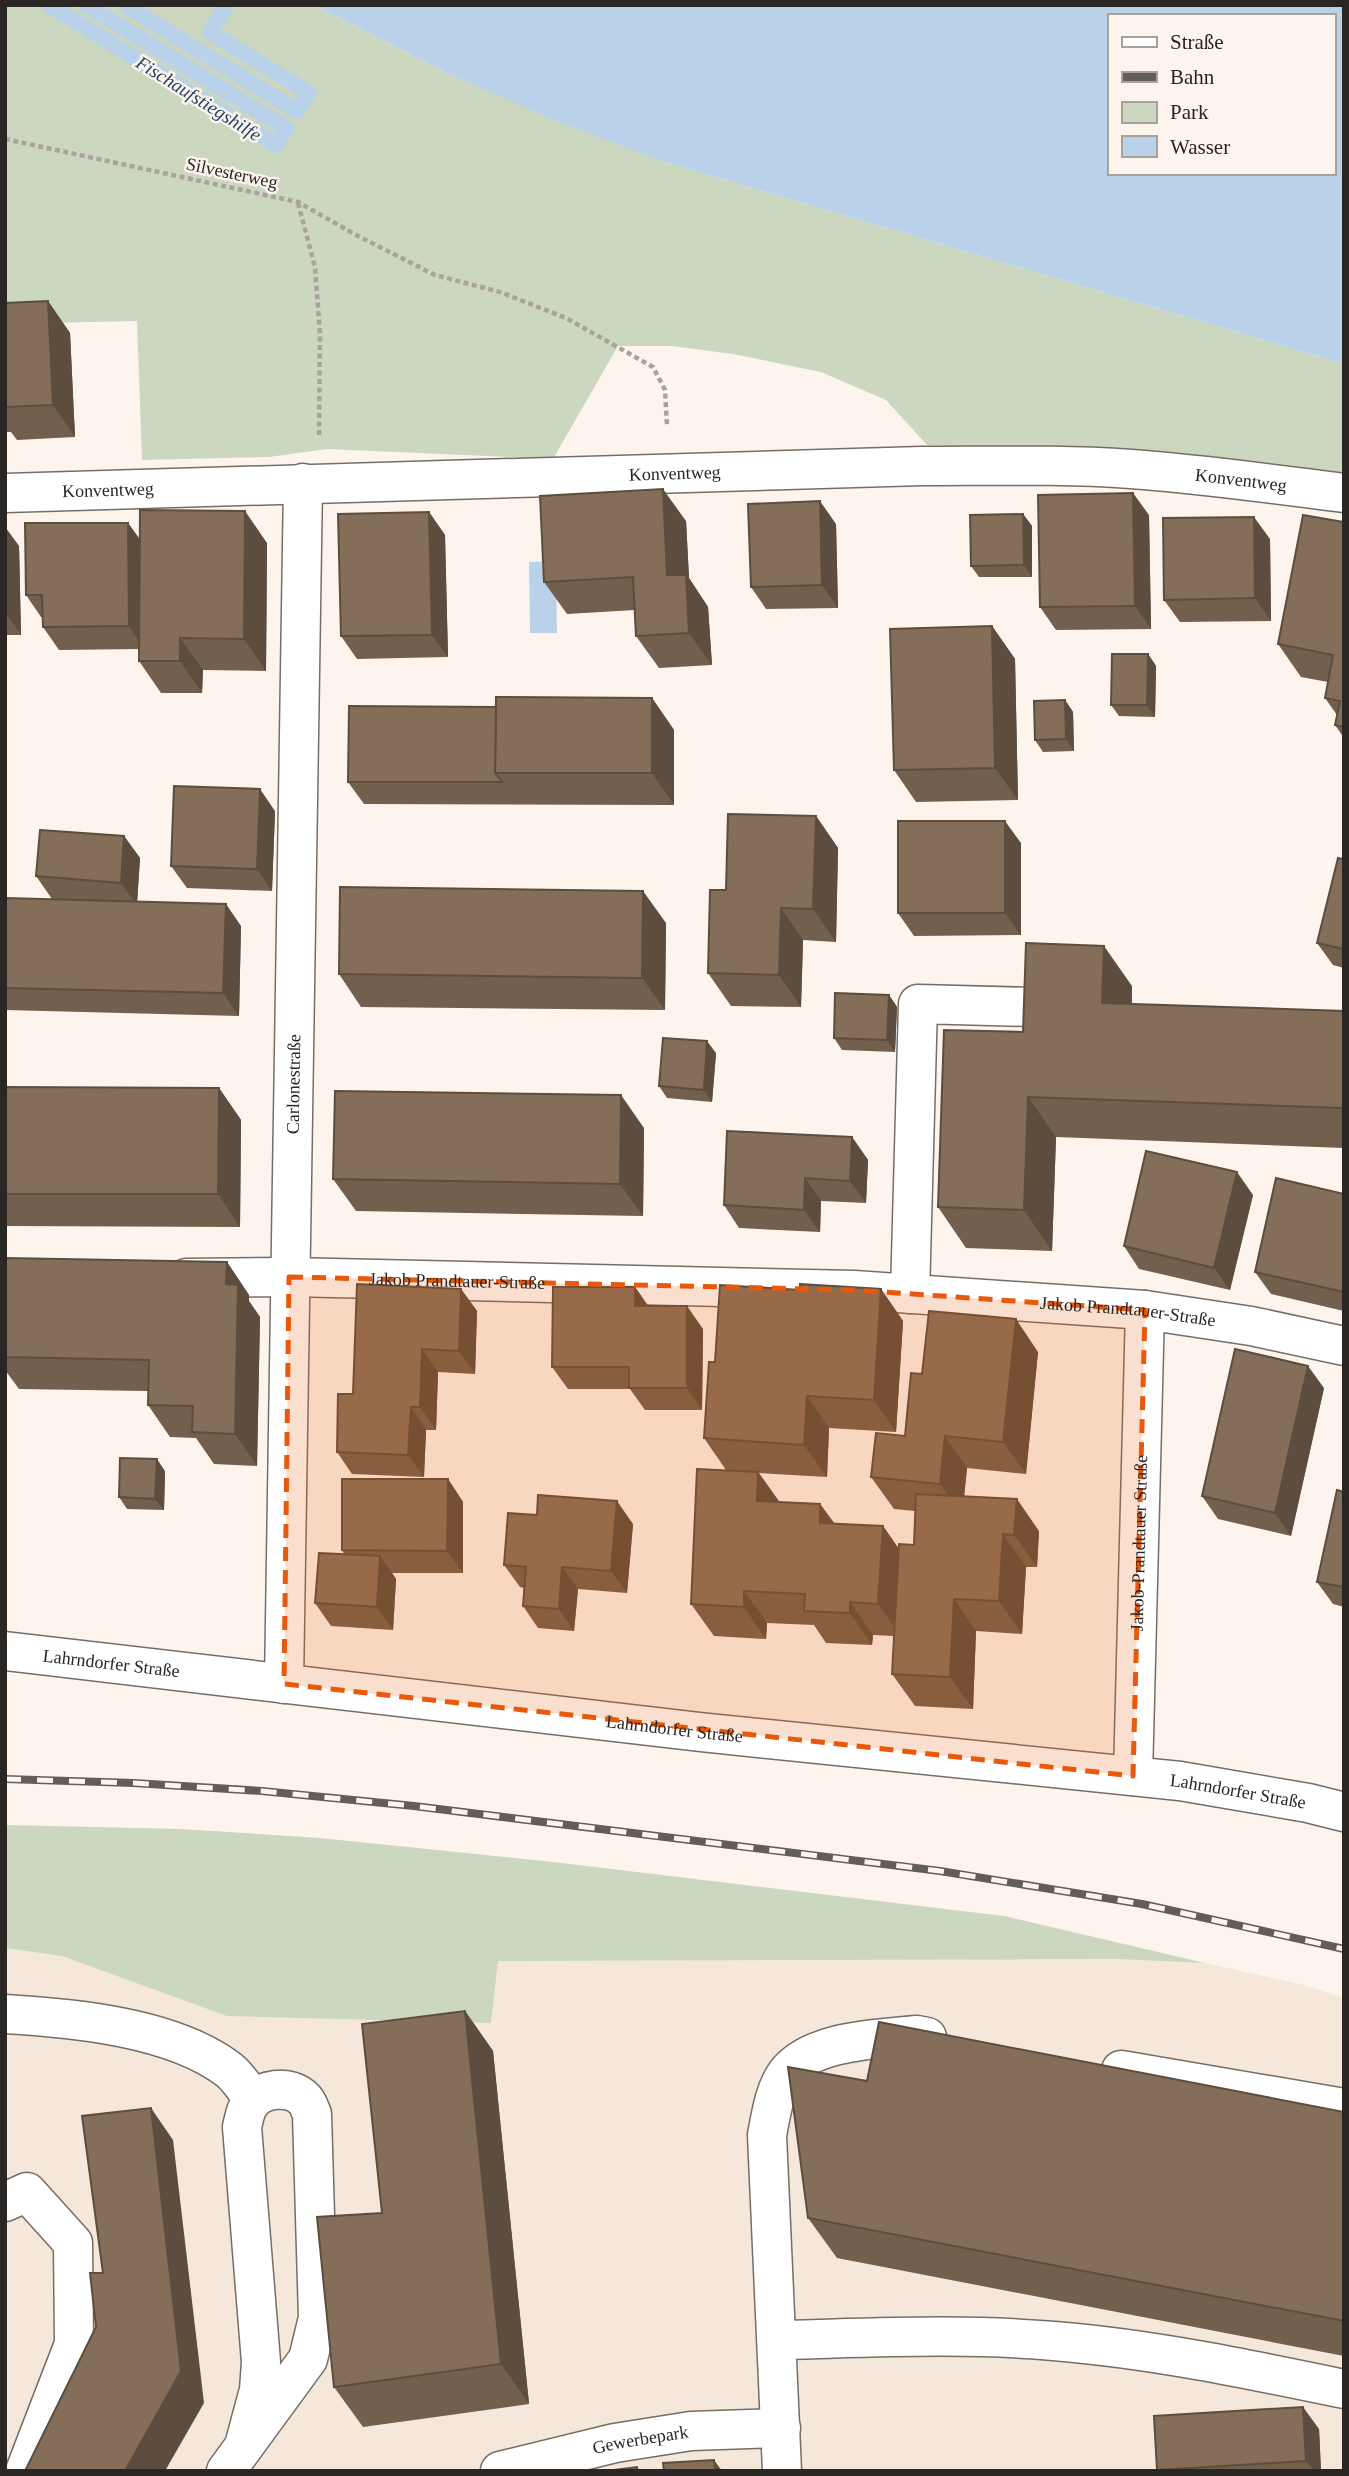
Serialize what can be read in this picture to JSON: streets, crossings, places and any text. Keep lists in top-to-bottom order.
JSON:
{
  "streets": {
    "street": [
      "Konventweg",
      "Carlonestraße",
      "Jakob Prandtauer-Straße",
      "Jakob-Prandtauer Straße",
      "Lahrndorfer Straße",
      "Gewerbepark"
    ],
    "path": ["Silvesterweg"]
  },
  "crossings": [
    ["Silvesterweg", "Konventweg"],
    ["Silvesterweg", "Carlonestraße"],
    ["Konventweg", "Carlonestraße"],
    ["Carlonestraße", "Jakob Prandtauer-Straße"],
    ["Carlonestraße", "Lahrndorfer Straße"],
    ["Jakob Prandtauer-Straße", "Jakob-Prandtauer Straße"],
    ["Jakob-Prandtauer Straße", "Lahrndorfer Straße"]
  ],
  "water": ["Fischaufstiegshilfe"],
  "legend": [
    "Straße",
    "Bahn",
    "Park",
    "Wasser"
  ]
}
